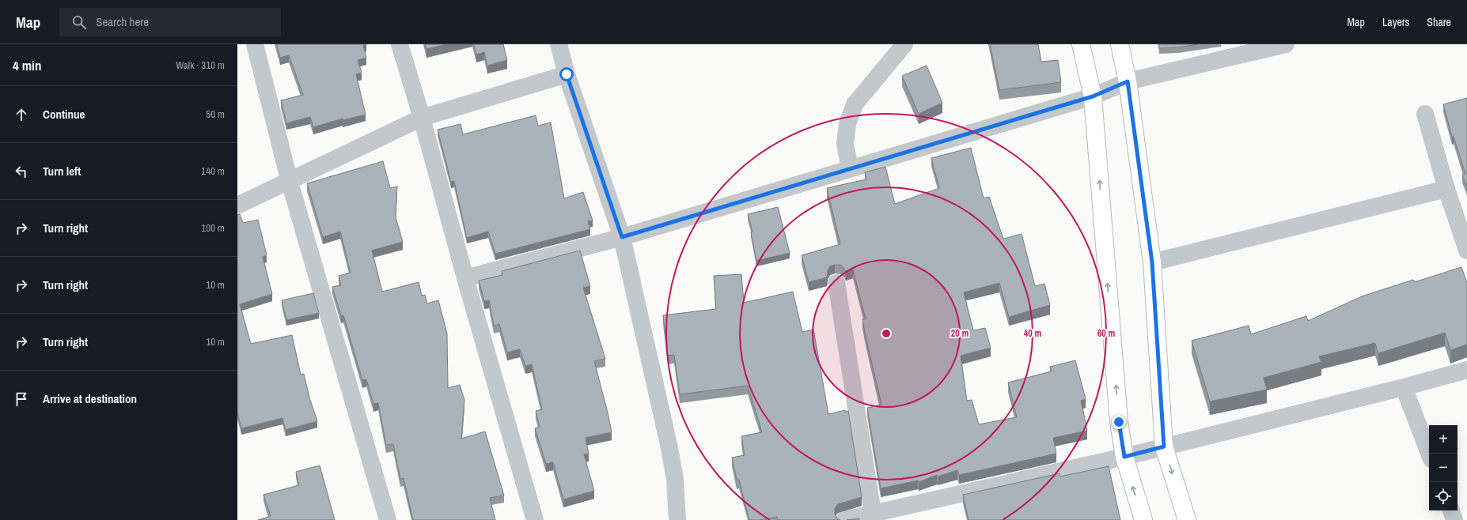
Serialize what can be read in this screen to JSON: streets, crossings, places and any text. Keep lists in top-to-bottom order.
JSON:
{
  "page": {
    "header": "Map",
    "search": "Search here",
    "nav": ["Map", "Layers", "Share"],
    "heading": ["4 min", "Walk · 310 m"],
    "list": [
      ["Continue", "50 m"],
      ["Turn left", "140 m"],
      ["Turn right", "100 m"],
      ["Turn right", "10 m"],
      ["Turn right", "10 m"],
      "Arrive at destination"
    ],
    "map_buttons": ["+", "−"]
  },
  "rings": ["20 m", "40 m", "60 m"]
}
